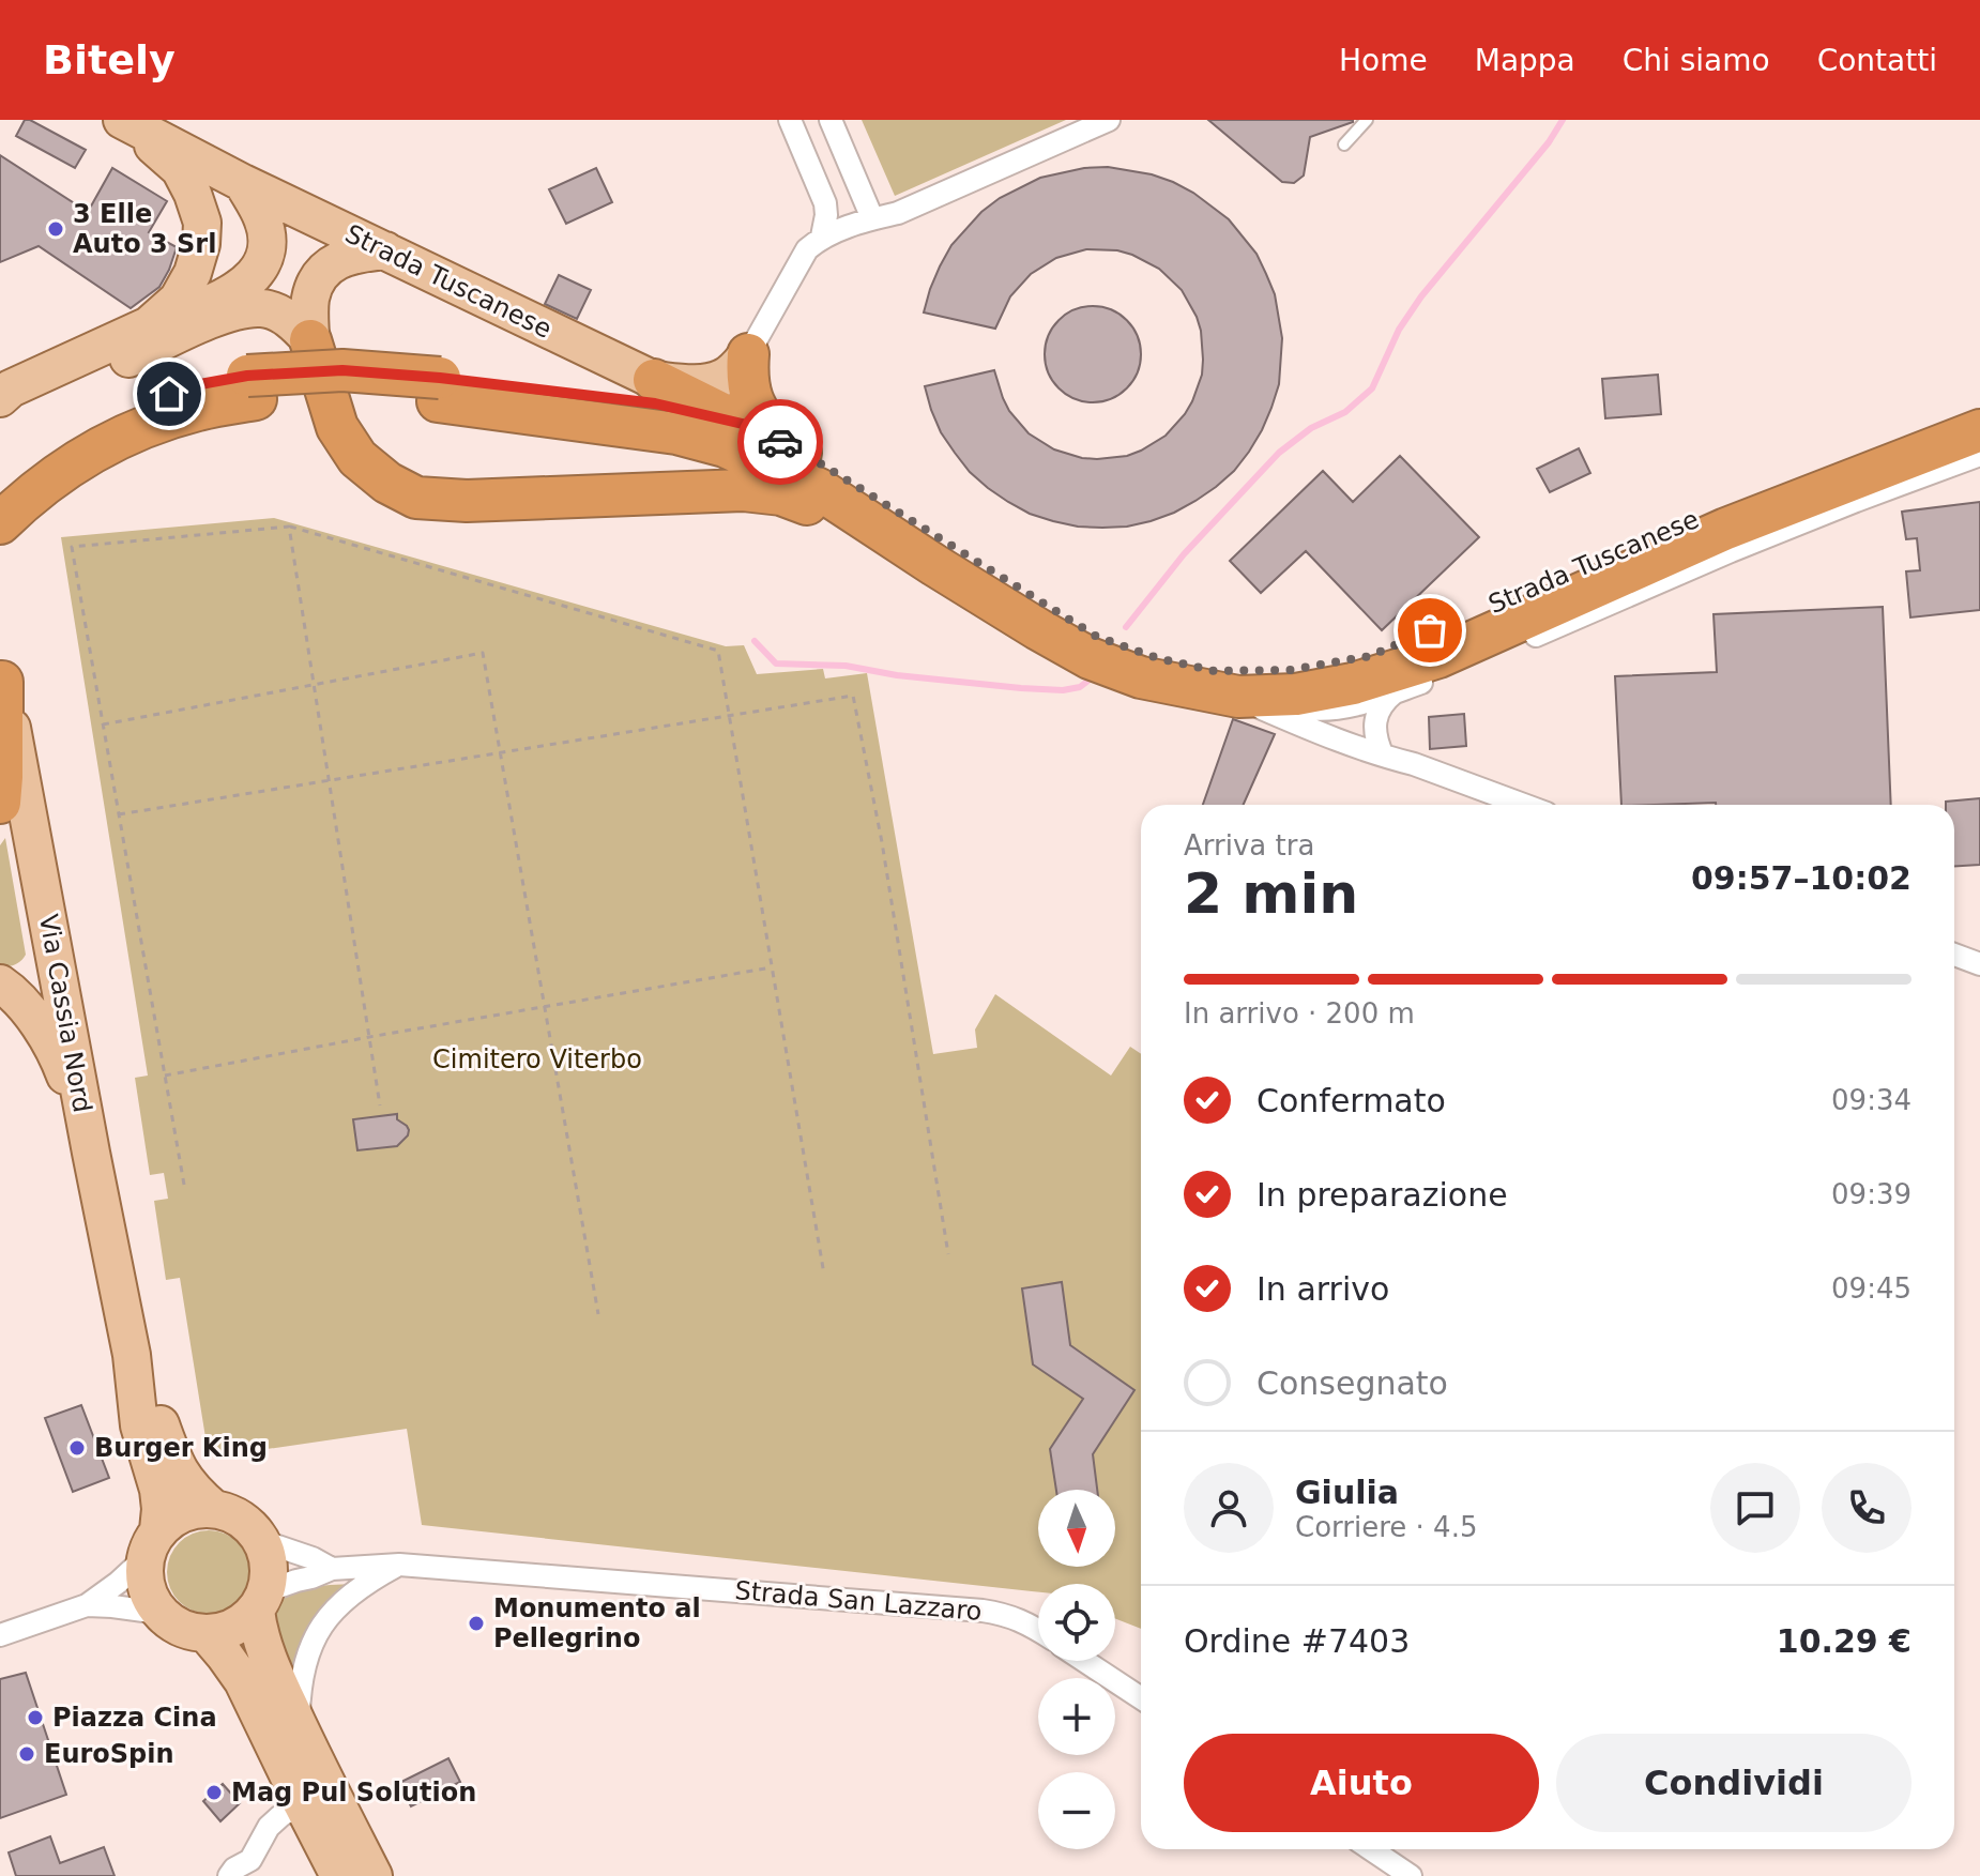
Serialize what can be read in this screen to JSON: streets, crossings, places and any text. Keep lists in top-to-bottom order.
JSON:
{
  "streets": {
    "highway": ["Strada Tuscanese"],
    "main road": ["Via Cassia Nord"],
    "street": ["Strada San Lazzaro"]
  },
  "crossings": [
    ["Via Cassia Nord", "Strada San Lazzaro"]
  ],
  "parks": ["Cimitero Viterbo"],
  "places": [
    "3 Elle Auto 3 Srl",
    "Burger King",
    "Monumento al Pellegrino",
    "Piazza Cina",
    "EuroSpin",
    "Mag Pul Solution"
  ],
  "north": "bottom",
  "page": {
    "header": "Bitely",
    "nav": [
      "Home",
      "Mappa",
      "Chi siamo",
      "Contatti"
    ],
    "heading": ["2 min", "Arriva tra", "09:57–10:02"],
    "panel": [
      "Giulia",
      "Corriere · 4.5",
      "Ordine #7403",
      "10.29 €"
    ],
    "bar": "In arrivo · 200 m",
    "list": [
      ["Confermato", "09:34"],
      ["In preparazione", "09:39"],
      ["In arrivo", "09:45"],
      "Consegnato"
    ],
    "map_buttons": ["+", "−"],
    "buttons": ["Aiuto", "Condividi"]
  }
}
